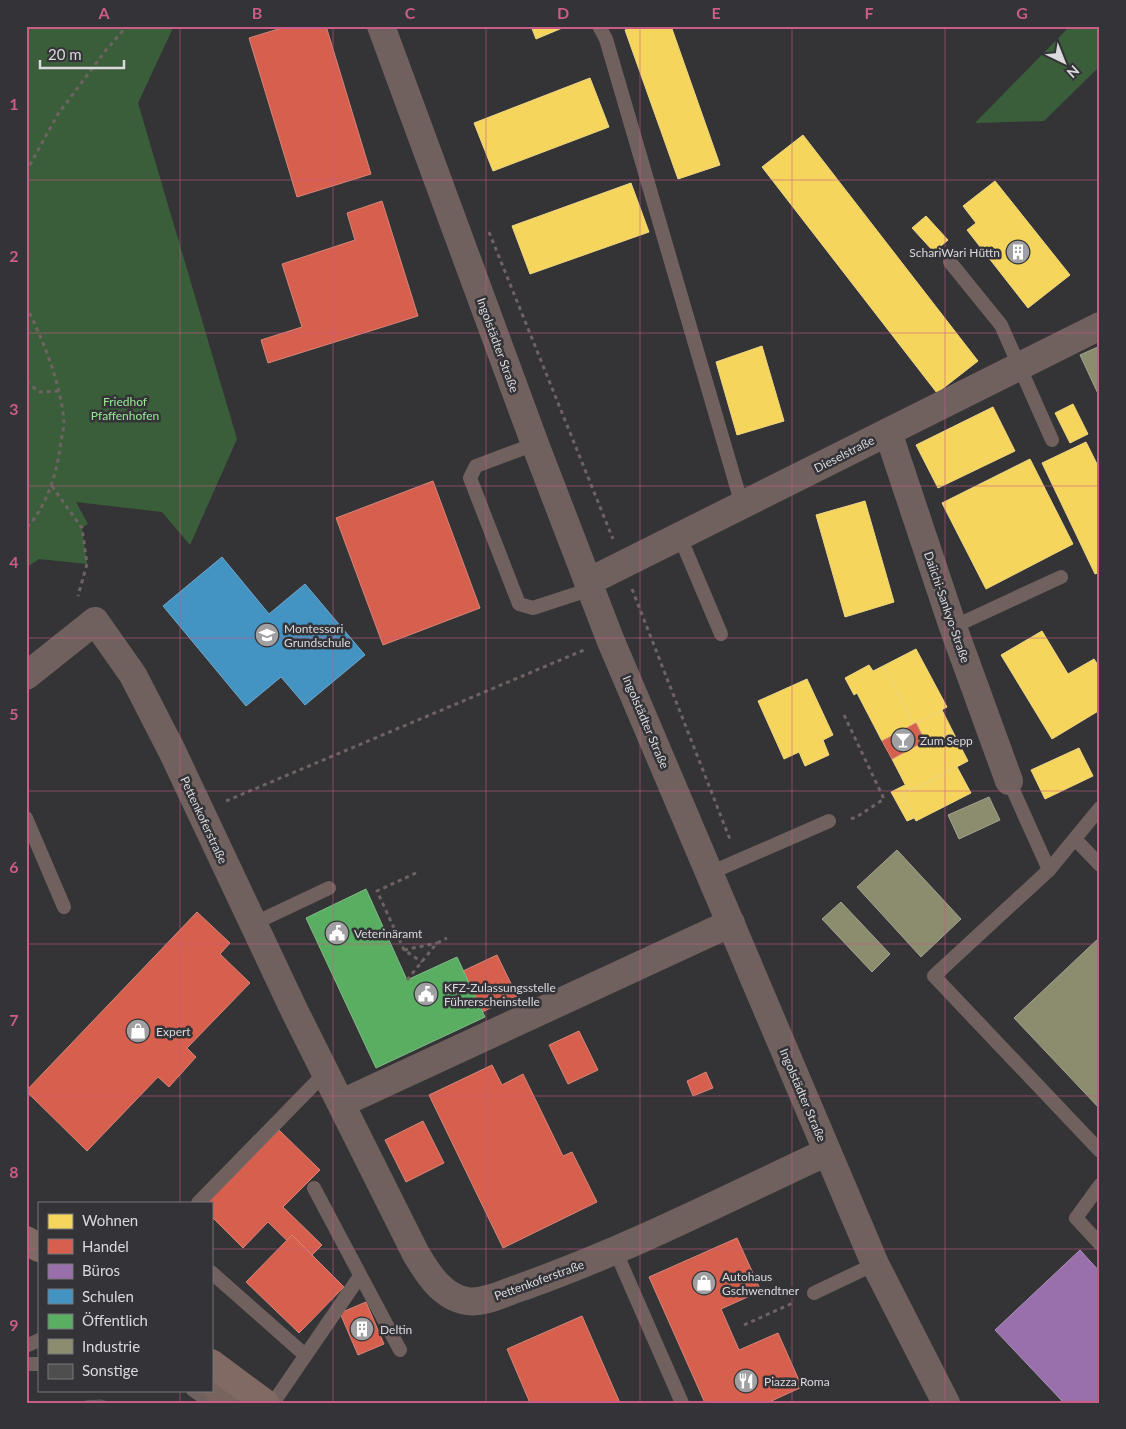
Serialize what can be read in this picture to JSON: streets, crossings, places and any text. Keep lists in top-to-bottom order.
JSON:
{
  "streets": {
    "street": [
      "Ingolstädter Straße",
      "Dieselstraße",
      "Daiichi-Sankyo-Straße",
      "Pettenkoferstraße"
    ]
  },
  "crossings": [
    ["Ingolstädter Straße", "Dieselstraße"],
    ["Ingolstädter Straße", "Pettenkoferstraße"],
    ["Dieselstraße", "Daiichi-Sankyo-Straße"]
  ],
  "parks": ["Friedhof Pfaffenhofen"],
  "places": {
    "building": ["SchariWari Hüttn", "Deltin"],
    "school or university": ["Montessori Grundschule"],
    "bar": ["Zum Sepp"],
    "public building": ["Veterinäramt", "KFZ-Zulassungsstelle Führerscheinstelle"],
    "shop": ["Expert", "Autohaus Gschwendtner"],
    "restaurant": ["Piazza Roma"]
  },
  "legend": [
    "Wohnen",
    "Handel",
    "Büros",
    "Schulen",
    "Öffentlich",
    "Industrie",
    "Sonstige"
  ],
  "scale_bar": "20 m",
  "north": "bottom right",
  "grid": {
    "columns": [
      "A",
      "B",
      "C",
      "D",
      "E",
      "F",
      "G"
    ],
    "rows": [
      "1",
      "2",
      "3",
      "4",
      "5",
      "6",
      "7",
      "8",
      "9"
    ]
  }
}
